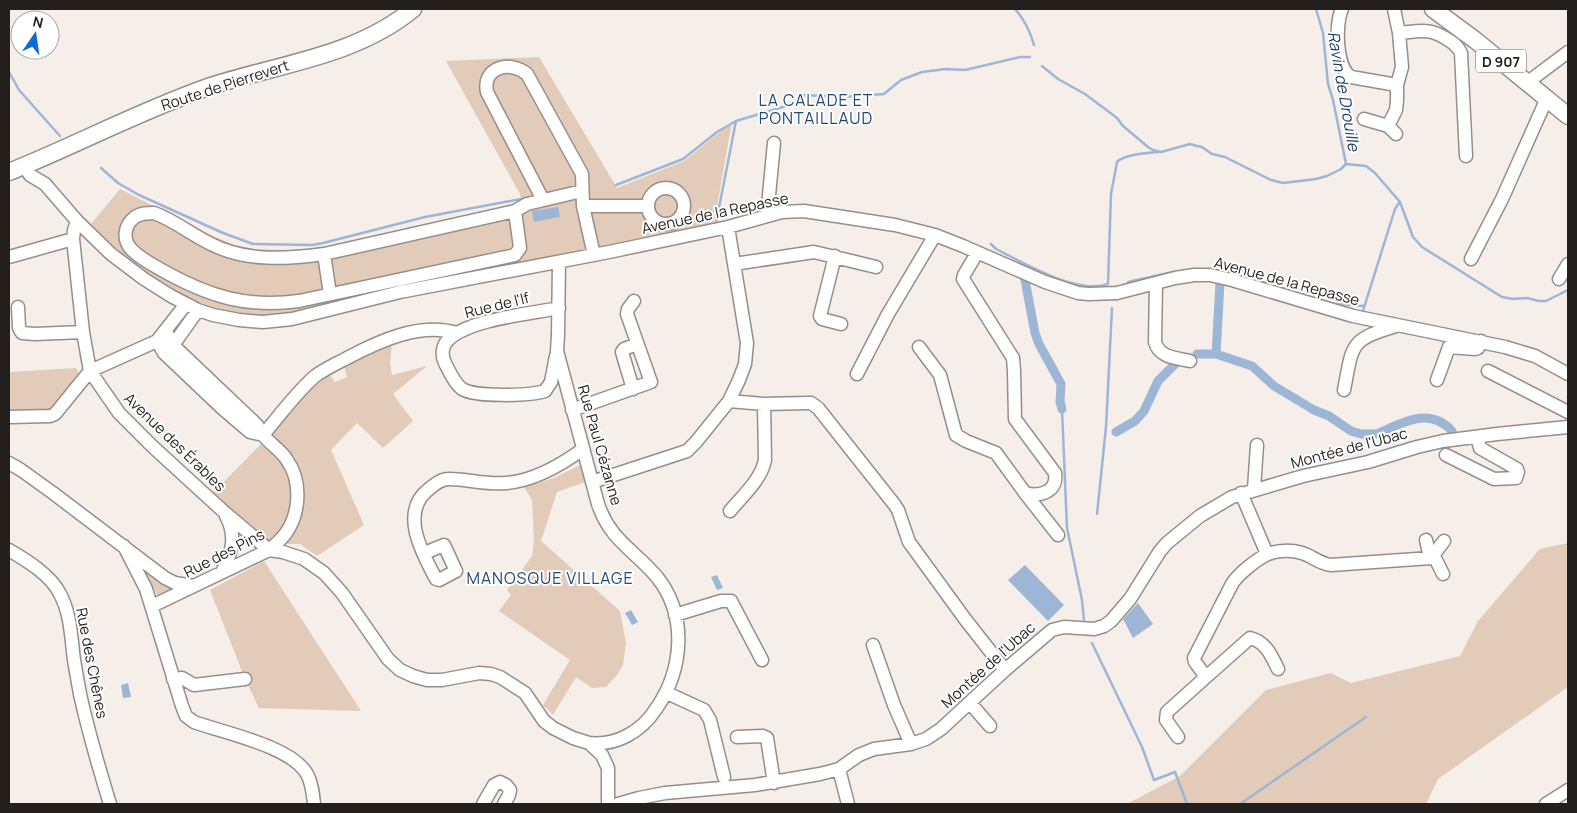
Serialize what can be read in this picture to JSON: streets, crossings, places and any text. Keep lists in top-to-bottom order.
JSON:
{
  "streets": {
    "main road": ["D 907", "Route de Pierrevert"],
    "street": [
      "Avenue de la Repasse",
      "Rue de l'If",
      "Avenue des Érables",
      "Rue Paul Cézanne",
      "Montée de l'Ubac",
      "Rue des Pins",
      "Rue des Chênes"
    ]
  },
  "crossings": [
    ["Route de Pierrevert", "Avenue de la Repasse"],
    ["Avenue de la Repasse", "Avenue des Érables"],
    ["Avenue de la Repasse", "Rue Paul Cézanne"],
    ["Rue de l'If", "Rue Paul Cézanne"],
    ["Avenue des Érables", "Rue des Pins"]
  ],
  "districts": ["LA CALADE ET PONTAILLAUD", "MANOSQUE VILLAGE"],
  "water": ["Ravin de Drouille"],
  "north": "top"
}
